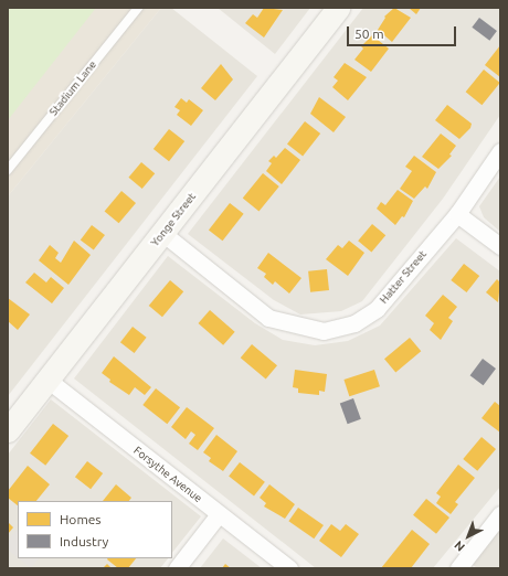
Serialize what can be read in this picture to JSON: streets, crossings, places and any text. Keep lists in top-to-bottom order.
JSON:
{
  "streets": {
    "street": ["Yonge Street", "Hatter Street", "Forsythe Avenue"],
    "lane": ["Stadium Lane"]
  },
  "crossings": [
    ["Yonge Street", "Hatter Street"],
    ["Yonge Street", "Forsythe Avenue"]
  ],
  "legend": ["Homes", "Industry"],
  "scale_bar": "50 m",
  "north": "bottom left"
}
